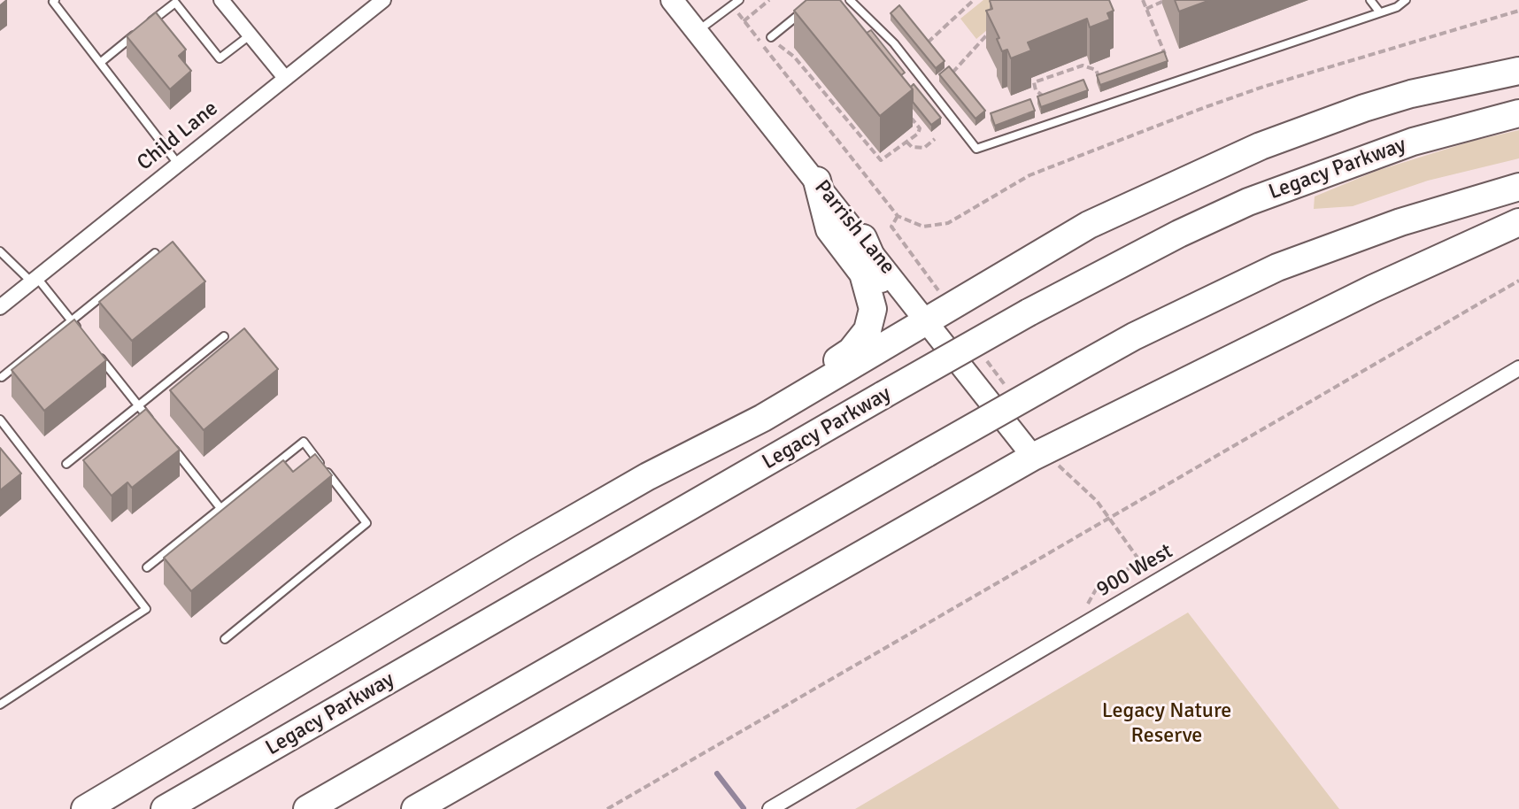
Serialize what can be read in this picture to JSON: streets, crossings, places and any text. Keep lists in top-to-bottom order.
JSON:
{
  "streets": {
    "highway": ["Legacy Parkway"],
    "main road": ["Parrish Lane"],
    "street": ["Child Lane", "900 West"]
  },
  "parks": ["Legacy Nature Reserve"]
}
